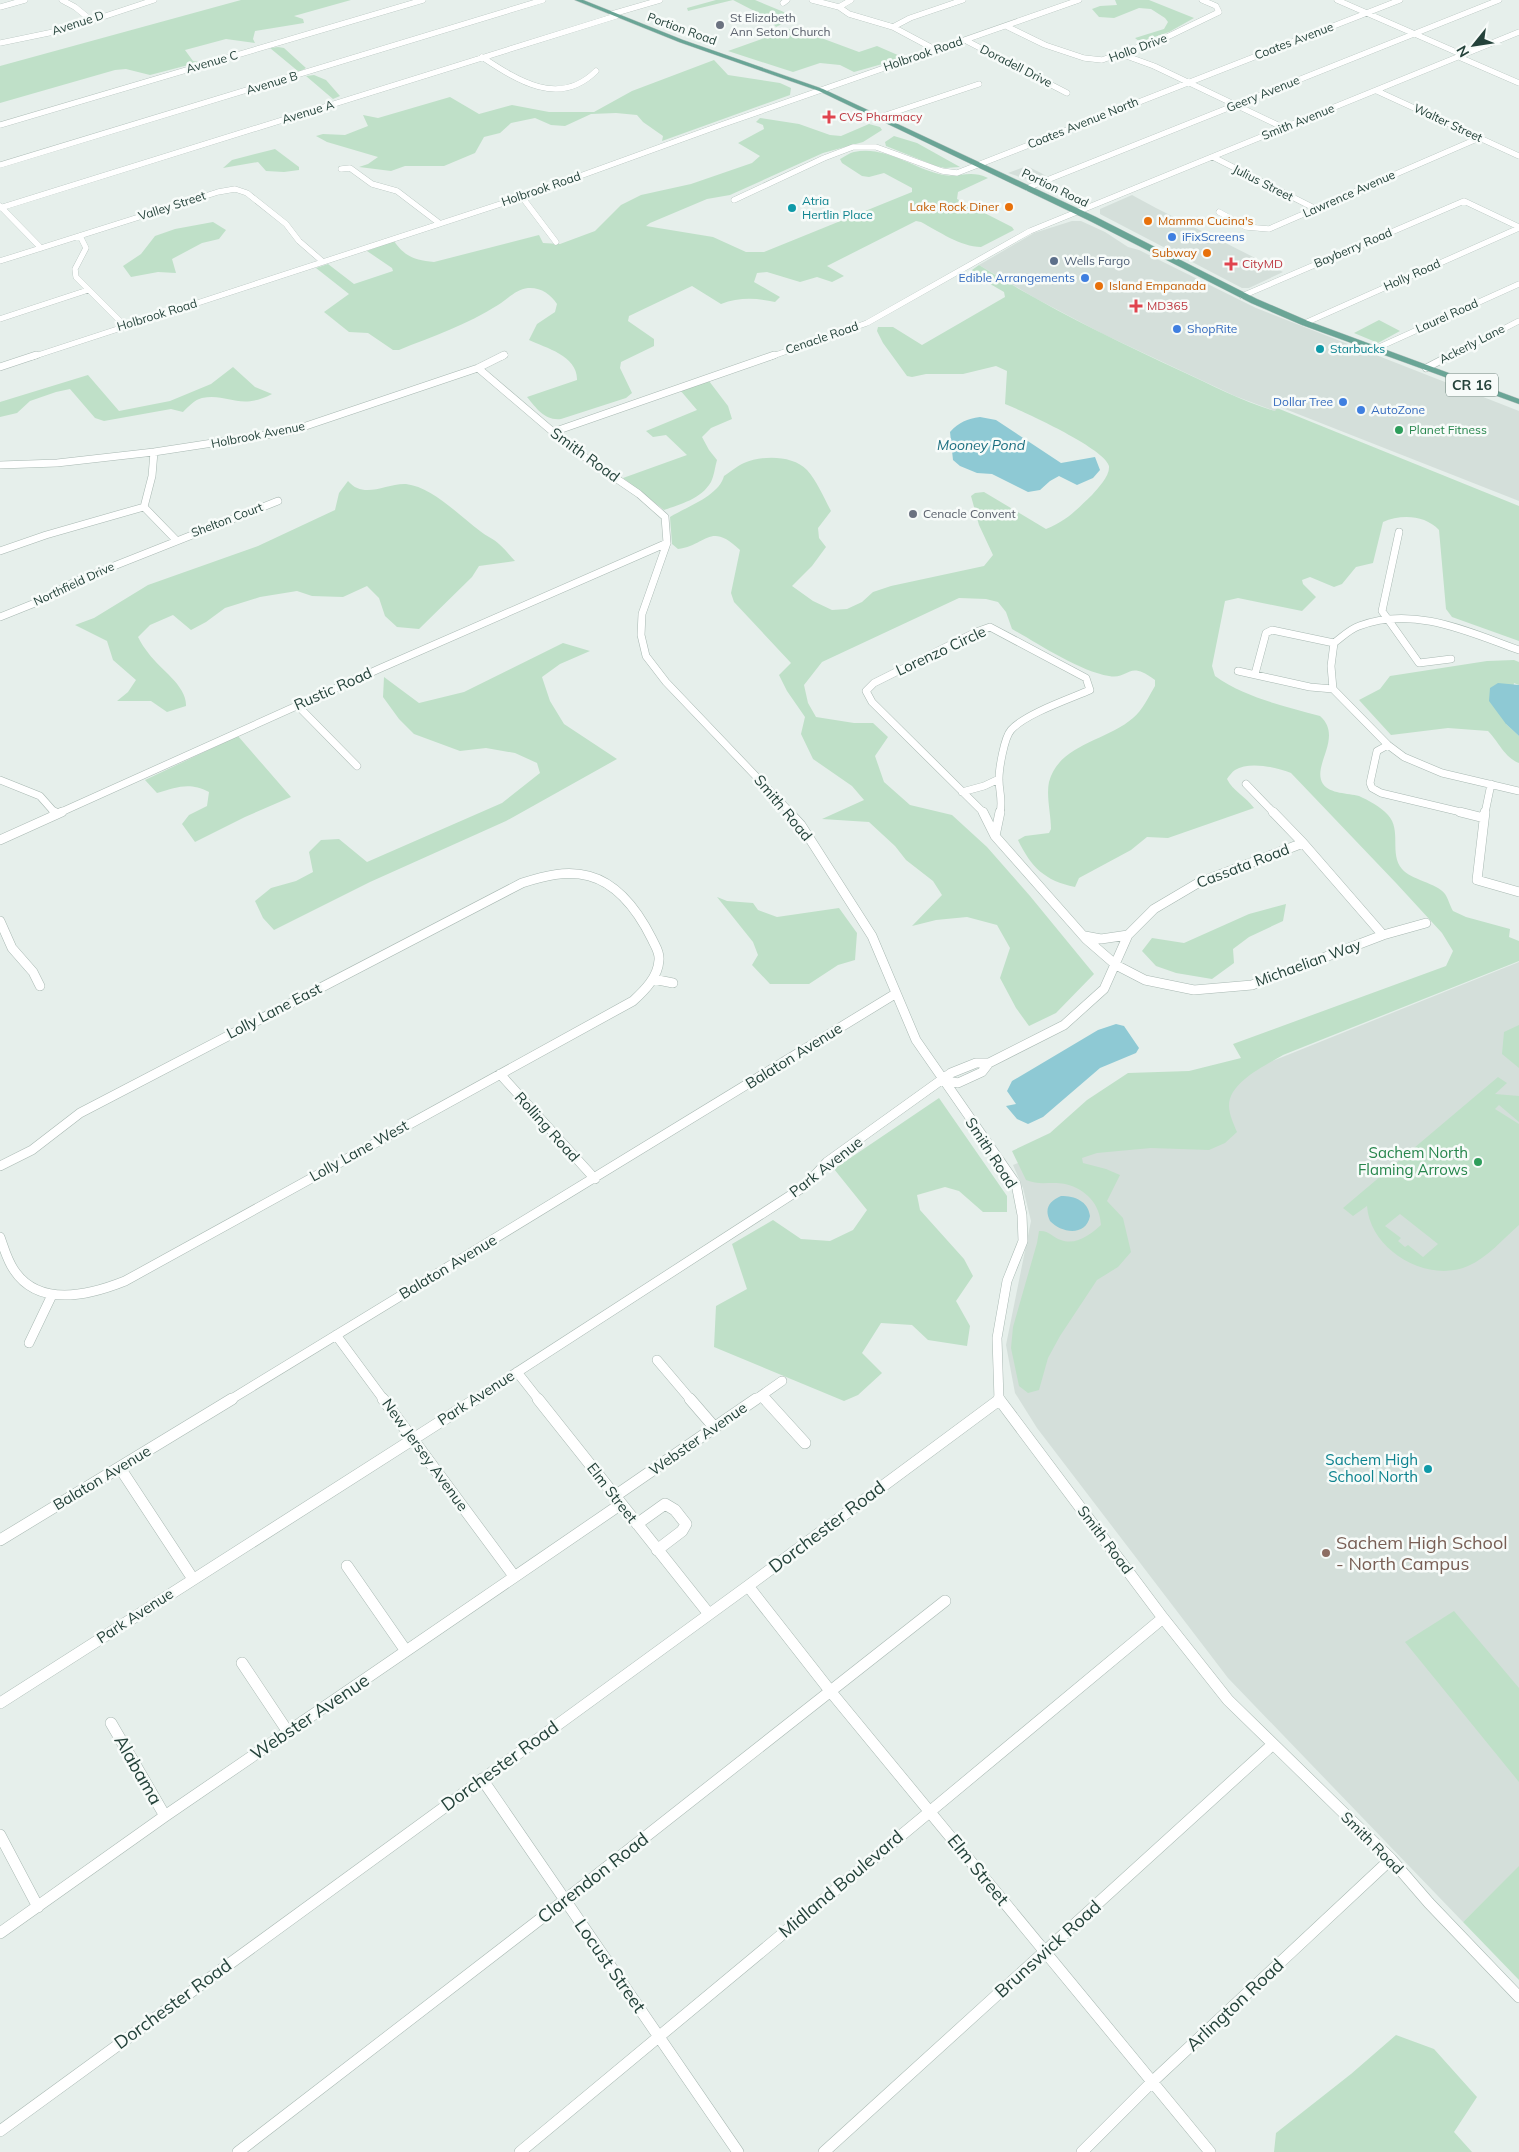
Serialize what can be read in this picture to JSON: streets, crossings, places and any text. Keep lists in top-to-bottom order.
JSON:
{
  "streets": {
    "main road": ["Portion Road", "CR 16"],
    "street": [
      "Avenue D",
      "Coates Avenue",
      "Hollo Drive",
      "Holbrook Road",
      "Avenue C",
      "Doradell Drive",
      "Avenue B",
      "Geery Avenue",
      "Avenue A",
      "Smith Avenue",
      "Coates Avenue North",
      "Walter Street",
      "Julius Street",
      "Lawrence Avenue",
      "Valley Street",
      "Bayberry Road",
      "Holly Road",
      "Laurel Road",
      "Cenacle Road",
      "Ackerly Lane",
      "Holbrook Avenue",
      "Smith Road",
      "Shelton Court",
      "Northfield Drive",
      "Lorenzo Circle",
      "Rustic Road",
      "Cassata Road",
      "Michaelian Way",
      "Lolly Lane East",
      "Balaton Avenue",
      "Rolling Road",
      "Lolly Lane West",
      "Park Avenue",
      "Webster Avenue",
      "New Jersey Avenue",
      "Elm Street",
      "Dorchester Road",
      "Alabama",
      "Clarendon Road",
      "Midland Boulevard",
      "Brunswick Road",
      "Locust Street",
      "Arlington Road"
    ]
  },
  "crossings": [
    ["Portion Road", "Holbrook Road"],
    ["Portion Road", "Geery Avenue"],
    ["Portion Road", "Avenue A"],
    ["Portion Road", "Smith Avenue"],
    ["Portion Road", "Coates Avenue North"],
    ["Portion Road", "Bayberry Road"],
    ["Portion Road", "Holly Road"],
    ["Portion Road", "Laurel Road"],
    ["Portion Road", "Cenacle Road"],
    ["Portion Road", "Ackerly Lane"],
    ["Coates Avenue", "Coates Avenue North"],
    ["Hollo Drive", "Holbrook Road"],
    ["Holbrook Road", "Doradell Drive"],
    ["Holbrook Road", "Valley Street"],
    ["Smith Avenue", "Walter Street"],
    ["Smith Avenue", "Julius Street"],
    ["Smith Avenue", "Cenacle Road"],
    ["Walter Street", "Lawrence Avenue"],
    ["Julius Street", "Lawrence Avenue"],
    ["Bayberry Road", "Holly Road"],
    ["Cenacle Road", "Smith Road"],
    ["Holbrook Avenue", "Smith Road"],
    ["Smith Road", "Rustic Road"],
    ["Smith Road", "Cassata Road"],
    ["Smith Road", "Balaton Avenue"],
    ["Smith Road", "Park Avenue"],
    ["Smith Road", "Dorchester Road"],
    ["Smith Road", "Midland Boulevard"],
    ["Smith Road", "Brunswick Road"],
    ["Smith Road", "Arlington Road"],
    ["Shelton Court", "Northfield Drive"],
    ["Lorenzo Circle", "Cassata Road"],
    ["Lorenzo Circle", "Michaelian Way"],
    ["Cassata Road", "Michaelian Way"],
    ["Cassata Road", "Park Avenue"],
    ["Balaton Avenue", "Rolling Road"],
    ["Balaton Avenue", "New Jersey Avenue"],
    ["Rolling Road", "Lolly Lane West"],
    ["Park Avenue", "New Jersey Avenue"],
    ["Park Avenue", "Elm Street"],
    ["Webster Avenue", "New Jersey Avenue"],
    ["Webster Avenue", "Elm Street"],
    ["Webster Avenue", "Alabama"],
    ["Elm Street", "Dorchester Road"],
    ["Elm Street", "Clarendon Road"],
    ["Elm Street", "Midland Boulevard"],
    ["Elm Street", "Brunswick Road"],
    ["Elm Street", "Arlington Road"],
    ["Dorchester Road", "Locust Street"],
    ["Clarendon Road", "Locust Street"],
    ["Midland Boulevard", "Locust Street"]
  ],
  "water": ["Mooney Pond"],
  "places": {
    "other": [
      "St Elizabeth Ann Seton Church",
      "Lake Rock Diner",
      "Atria Hertlin Place",
      "Mamma Cucina's",
      "iFixScreens",
      "Subway",
      "Wells Fargo",
      "Edible Arrangements",
      "Island Empanada",
      "ShopRite",
      "Starbucks",
      "Dollar Tree",
      "AutoZone",
      "Planet Fitness",
      "Cenacle Convent",
      "Sachem North Flaming Arrows",
      "Sachem High School North",
      "Sachem High School - North Campus"
    ],
    "health": ["CVS Pharmacy", "CityMD", "MD365"]
  },
  "north": "bottom left"
}
